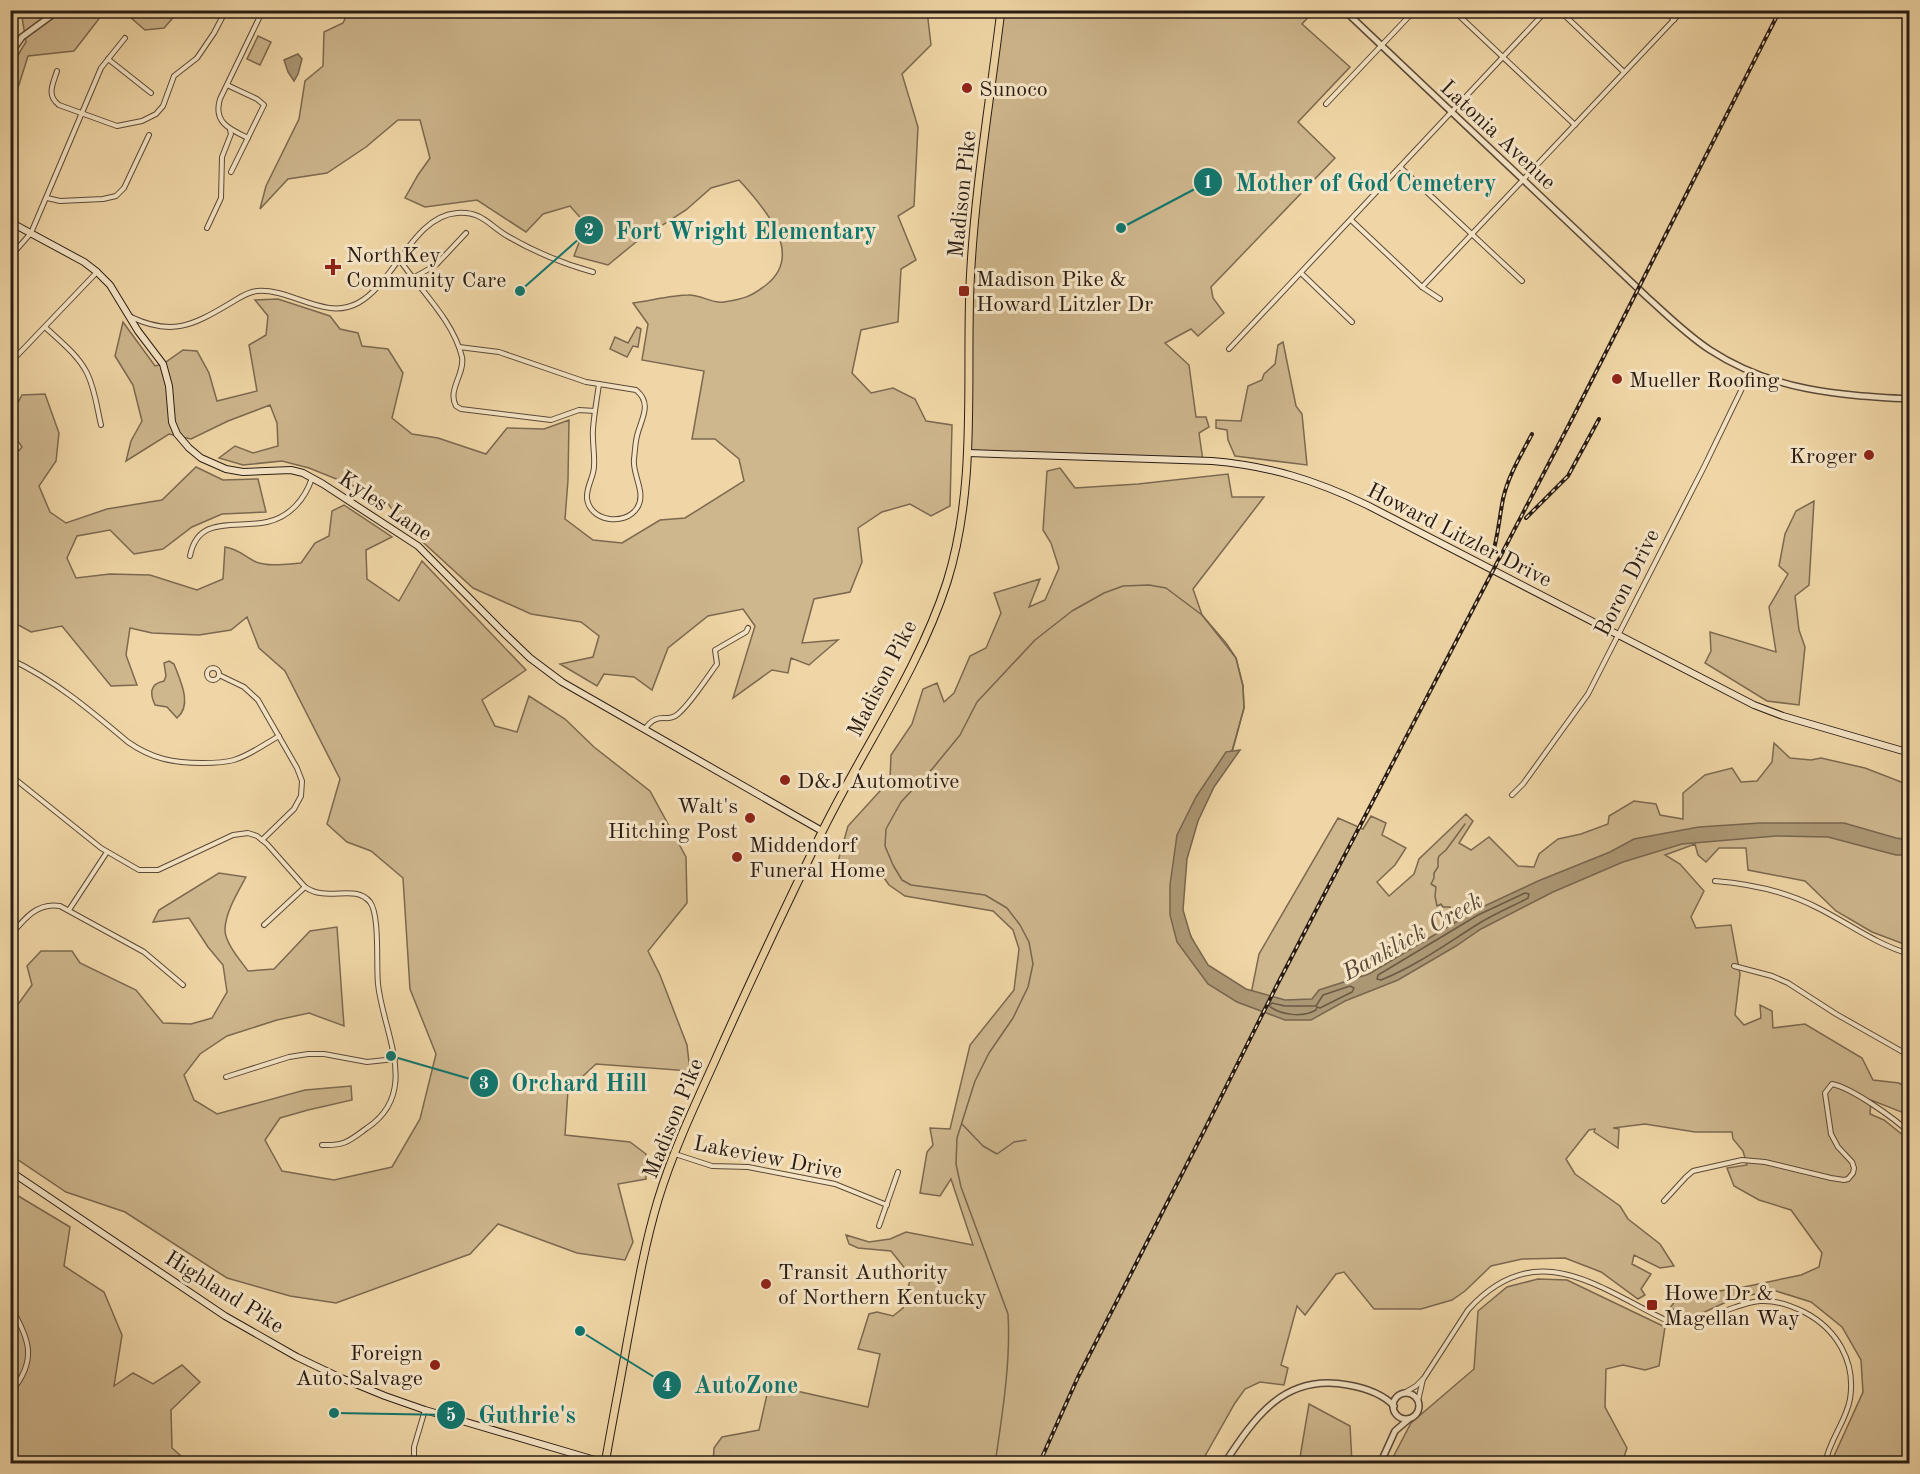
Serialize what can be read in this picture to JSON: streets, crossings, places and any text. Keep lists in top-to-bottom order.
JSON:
{
  "streets": {
    "main road": [
      "Madison Pike",
      "Kyles Lane",
      "Howard Litzler Drive",
      "Highland Pike"
    ],
    "street": ["Latonia Avenue", "Boron Drive", "Lakeview Drive"]
  },
  "crossings": [
    ["Latonia Avenue", "Boron Drive"],
    ["Madison Pike", "Kyles Lane"],
    ["Madison Pike", "Howard Litzler Drive"],
    ["Madison Pike", "Lakeview Drive"],
    ["Madison Pike", "Highland Pike"],
    ["Howard Litzler Drive", "Boron Drive"]
  ],
  "water": ["Banklick Creek"],
  "places": {
    "other": [
      "Sunoco",
      "Mother of God Cemetery",
      "Fort Wright Elementary",
      "Mueller Roofing",
      "Kroger",
      "D&J Automotive",
      "Walt's Hitching Post",
      "Middendorf Funeral Home",
      "Orchard Hill",
      "Transit Authority of Northern Kentucky",
      "AutoZone",
      "Foreign Auto Salvage",
      "Guthrie's"
    ],
    "health": ["NorthKey Community Care"],
    "transit": ["Madison Pike & Howard Litzler Dr", "Howe Dr & Magellan Way"]
  }
}
